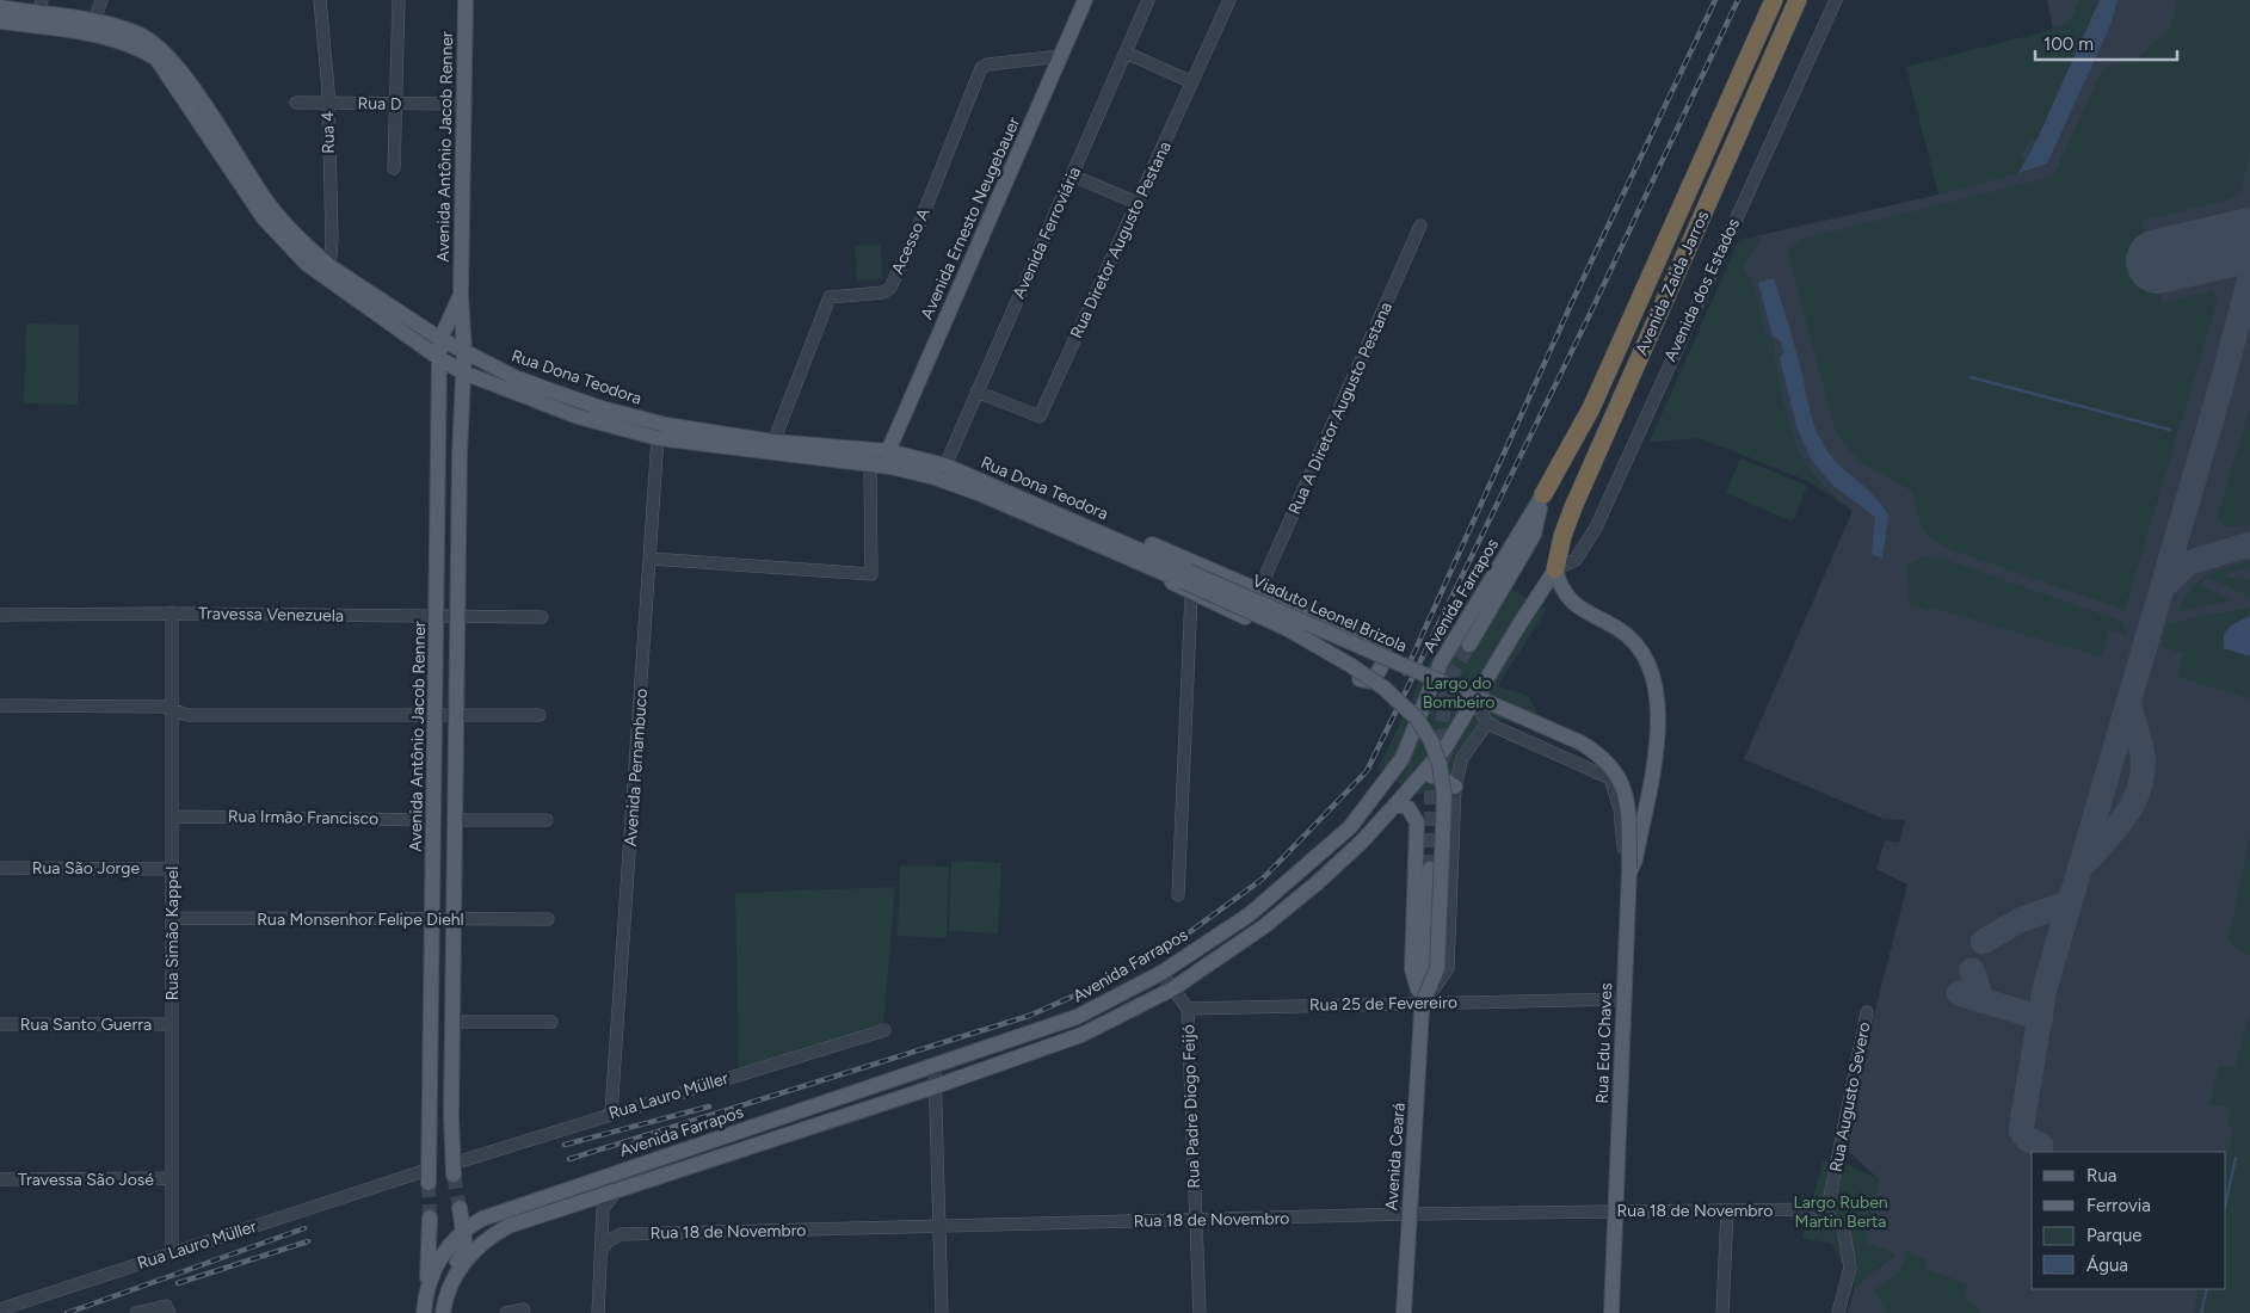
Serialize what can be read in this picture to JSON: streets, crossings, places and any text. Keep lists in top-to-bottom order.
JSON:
{
  "streets": {
    "highway": ["Avenida Zaida Jarros"],
    "main road": [
      "Avenida Antônio Jacob Renner",
      "Avenida Ernesto Neugebauer",
      "Rua Dona Teodora",
      "Avenida Farrapos",
      "Viaduto Leonel Brizola",
      "Rua Edu Chaves",
      "Avenida Ceará"
    ],
    "street": [
      "Rua D",
      "Rua 4",
      "Avenida Ferroviária",
      "Rua Diretor Augusto Pestana",
      "Acesso A",
      "Avenida dos Estados",
      "Rua A Diretor Augusto Pestana",
      "Travessa Venezuela",
      "Avenida Pernambuco",
      "Rua Irmão Francisco",
      "Rua São Jorge",
      "Rua Monsenhor Felipe Diehl",
      "Rua Simão Kappel",
      "Rua 25 de Fevereiro",
      "Rua Santo Guerra",
      "Rua Lauro Müller",
      "Rua Augusto Severo",
      "Rua Padre Diogo Feijó",
      "Travessa São José",
      "Rua 18 de Novembro"
    ]
  },
  "crossings": [
    ["Rua D", "Rua 4"],
    ["Rua D", "Avenida Antônio Jacob Renner"],
    ["Rua 4", "Rua Dona Teodora"],
    ["Avenida Antônio Jacob Renner", "Rua Dona Teodora"],
    ["Avenida Antônio Jacob Renner", "Travessa Venezuela"],
    ["Avenida Antônio Jacob Renner", "Rua Irmão Francisco"],
    ["Avenida Antônio Jacob Renner", "Rua Monsenhor Felipe Diehl"],
    ["Avenida Antônio Jacob Renner", "Rua Lauro Müller"],
    ["Avenida Ernesto Neugebauer", "Acesso A"],
    ["Avenida Ernesto Neugebauer", "Rua Dona Teodora"],
    ["Avenida Ferroviária", "Rua Diretor Augusto Pestana"],
    ["Avenida Ferroviária", "Rua Dona Teodora"],
    ["Acesso A", "Rua Dona Teodora"],
    ["Avenida Zaida Jarros", "Avenida dos Estados"],
    ["Avenida Zaida Jarros", "Avenida Farrapos"],
    ["Rua Dona Teodora", "Viaduto Leonel Brizola"],
    ["Rua Dona Teodora", "Avenida Pernambuco"],
    ["Viaduto Leonel Brizola", "Rua 25 de Fevereiro"],
    ["Viaduto Leonel Brizola", "Rua Edu Chaves"],
    ["Viaduto Leonel Brizola", "Avenida Ceará"],
    ["Travessa Venezuela", "Rua Simão Kappel"],
    ["Avenida Pernambuco", "Rua Lauro Müller"],
    ["Rua Irmão Francisco", "Rua Simão Kappel"],
    ["Rua São Jorge", "Rua Simão Kappel"],
    ["Rua Monsenhor Felipe Diehl", "Rua Simão Kappel"],
    ["Rua Simão Kappel", "Rua Santo Guerra"],
    ["Rua Simão Kappel", "Rua Lauro Müller"],
    ["Rua Simão Kappel", "Travessa São José"],
    ["Rua 25 de Fevereiro", "Rua Edu Chaves"],
    ["Rua 25 de Fevereiro", "Rua Padre Diogo Feijó"],
    ["Rua 25 de Fevereiro", "Avenida Ceará"],
    ["Rua Edu Chaves", "Rua 18 de Novembro"],
    ["Rua Augusto Severo", "Rua 18 de Novembro"],
    ["Rua Padre Diogo Feijó", "Rua 18 de Novembro"],
    ["Avenida Ceará", "Rua 18 de Novembro"]
  ],
  "parks": ["Largo do Bombeiro", "Largo Ruben Martin Berta"],
  "legend": [
    "Rua",
    "Ferrovia",
    "Parque",
    "Água"
  ],
  "scale_bar": "100 m"
}
